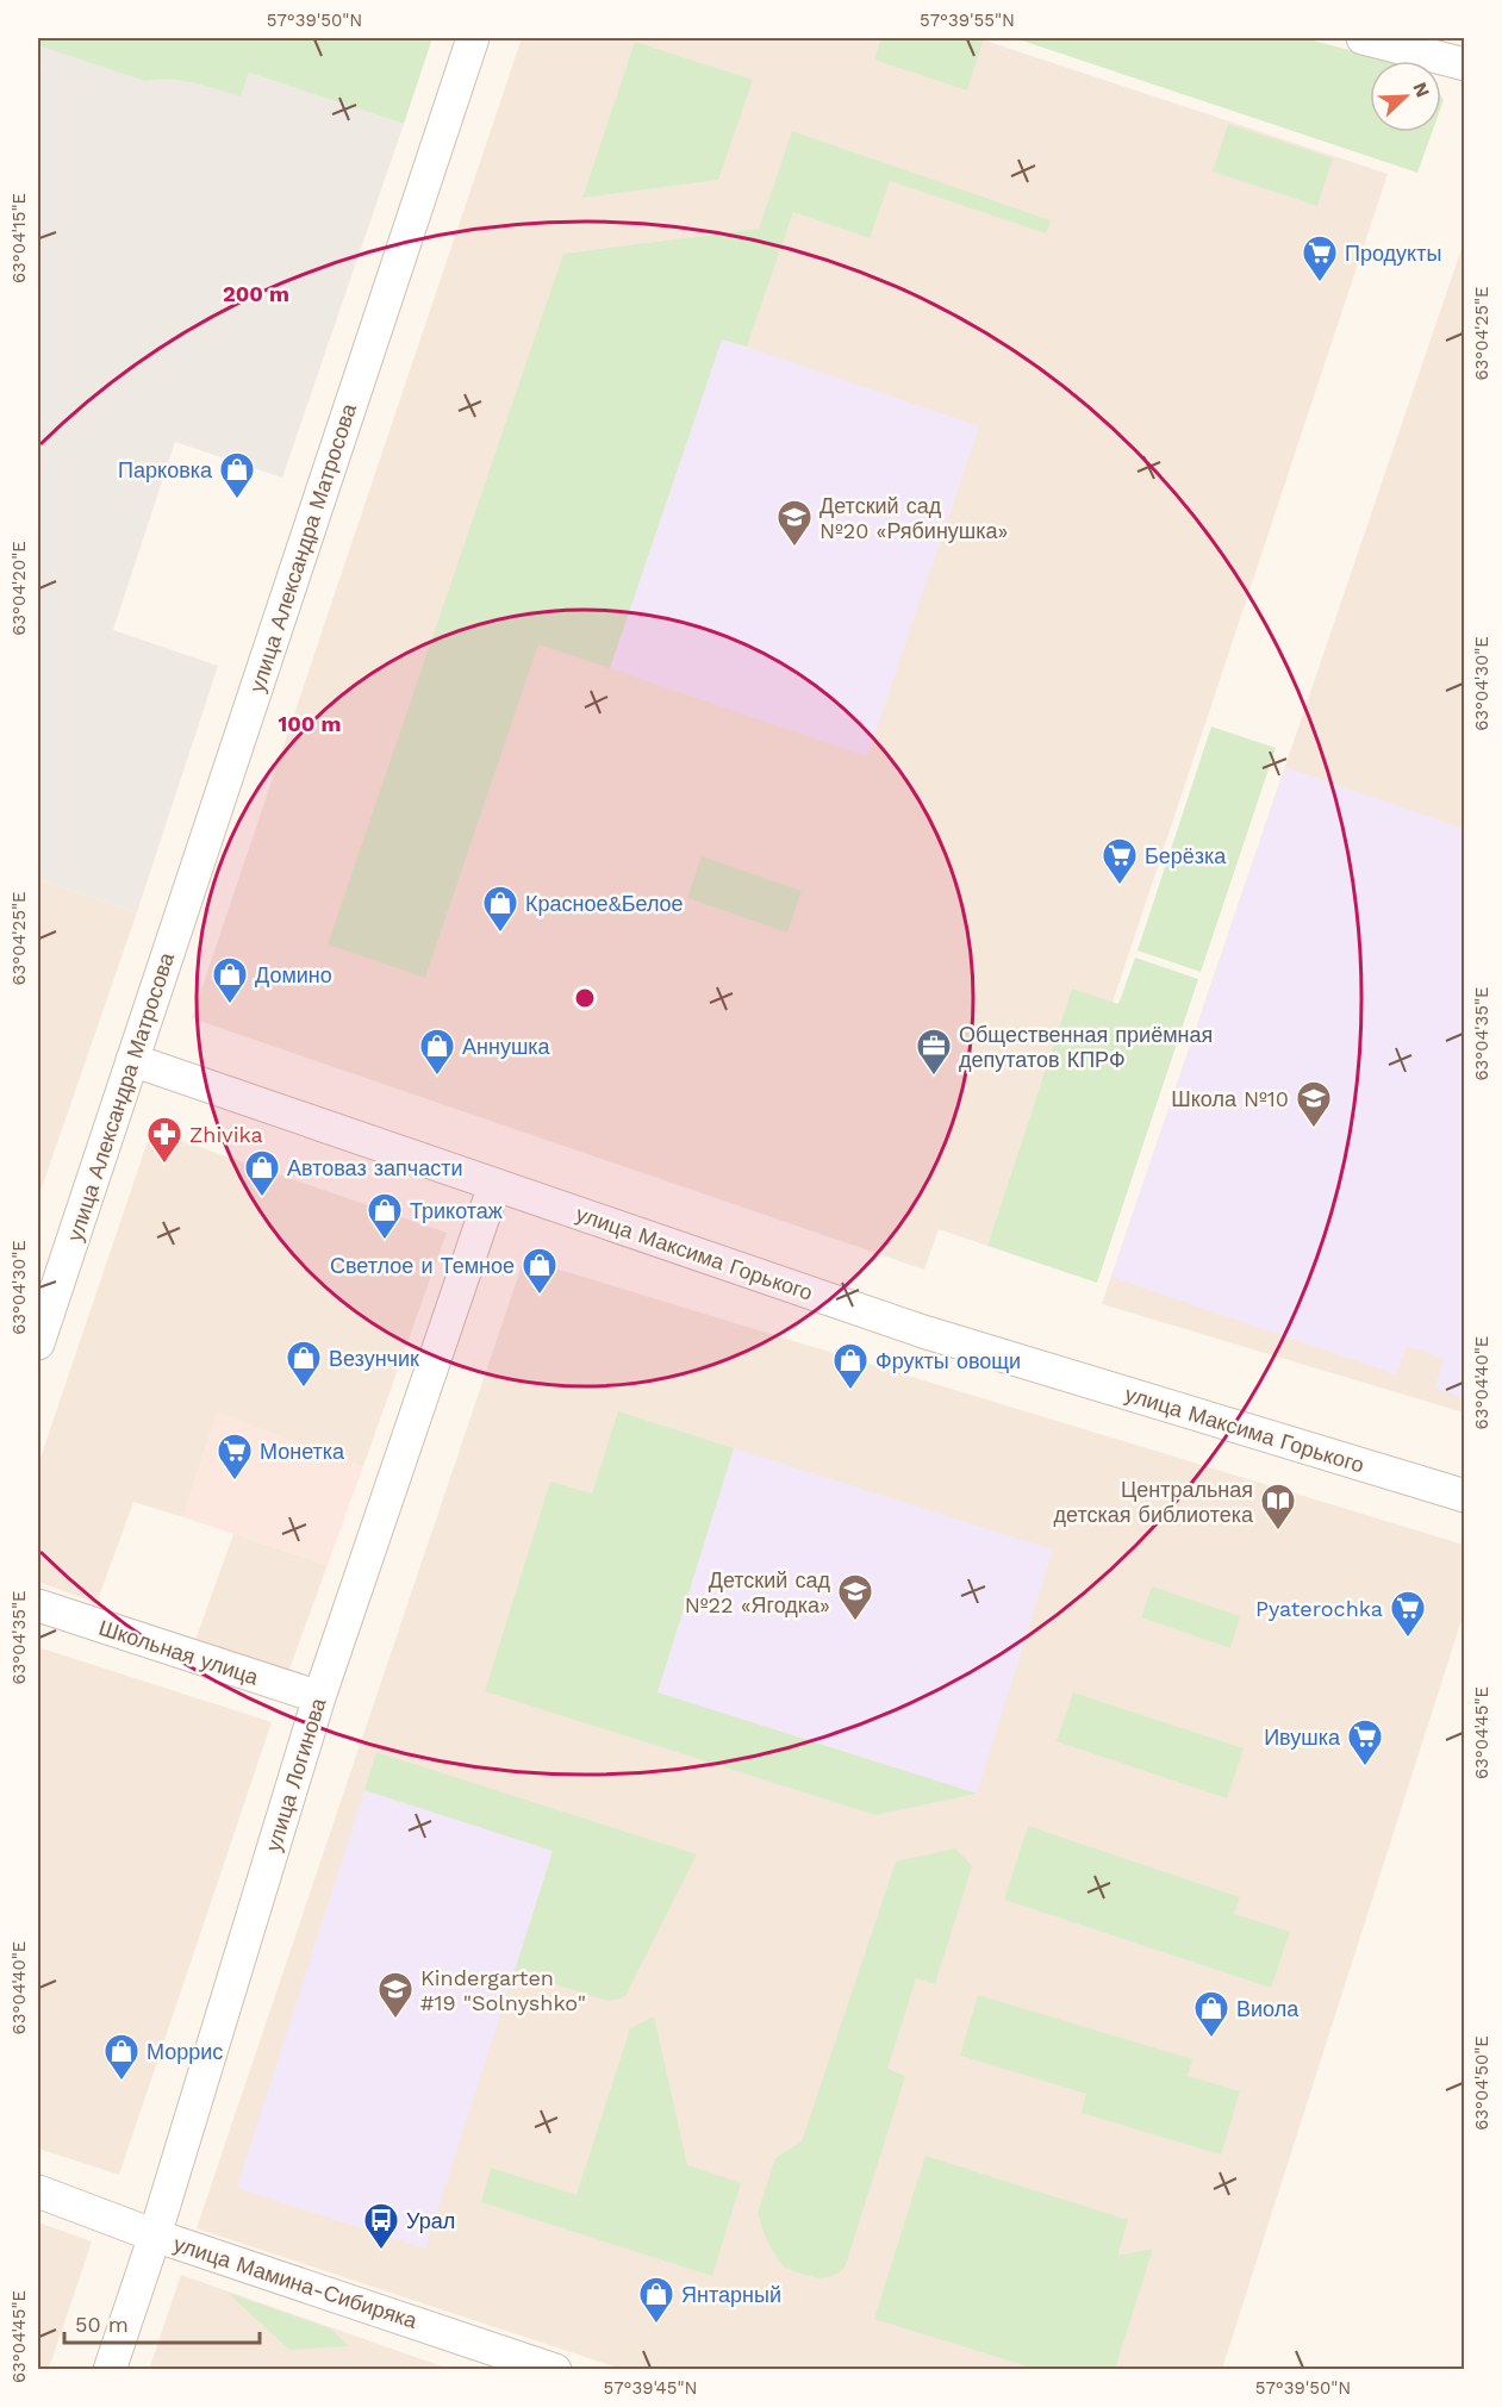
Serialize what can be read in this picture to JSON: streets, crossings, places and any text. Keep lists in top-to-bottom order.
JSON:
{
  "streets": {
    "street": [
      "улица Александра Матросова",
      "улица Максима Горького",
      "Школьная улица",
      "улица Логинова",
      "улица Мамина-Сибиряка"
    ]
  },
  "crossings": [
    ["улица Александра Матросова", "улица Максима Горького"],
    ["улица Максима Горького", "улица Логинова"],
    ["Школьная улица", "улица Логинова"],
    ["улица Логинова", "улица Мамина-Сибиряка"]
  ],
  "places": {
    "supermarket": [
      "Продукты",
      "Берёзка",
      "Монетка",
      "Pyaterochka",
      "Ивушка"
    ],
    "shop": [
      "Парковка",
      "Красное&Белое",
      "Домино",
      "Аннушка",
      "Автоваз запчасти",
      "Трикотаж",
      "Светлое и Темное",
      "Везунчик",
      "Фрукты овощи",
      "Виола",
      "Моррис",
      "Янтарный"
    ],
    "school or university": [
      "Детский сад №20 «Рябинушка»",
      "Школа №10",
      "Детский сад №22 «Ягодка»",
      "Kindergarten #19 \"Solnyshko\""
    ],
    "office": ["Общественная приёмная депутатов КПРФ"],
    "pharmacy": ["Zhivika"],
    "library": ["Центральная детская библиотека"],
    "bus stop": ["Урал"]
  },
  "scale_bar": "50 m",
  "north": "top right",
  "coordinates": [
    "57°39'50\"N",
    "57°39'55\"N",
    "63°04'15\"E",
    "63°04'25\"E",
    "63°04'20\"E",
    "63°04'30\"E",
    "63°04'35\"E",
    "63°04'40\"E",
    "63°04'45\"E",
    "63°04'50\"E",
    "57°39'45\"N"
  ],
  "rings": ["200 m", "100 m"]
}
